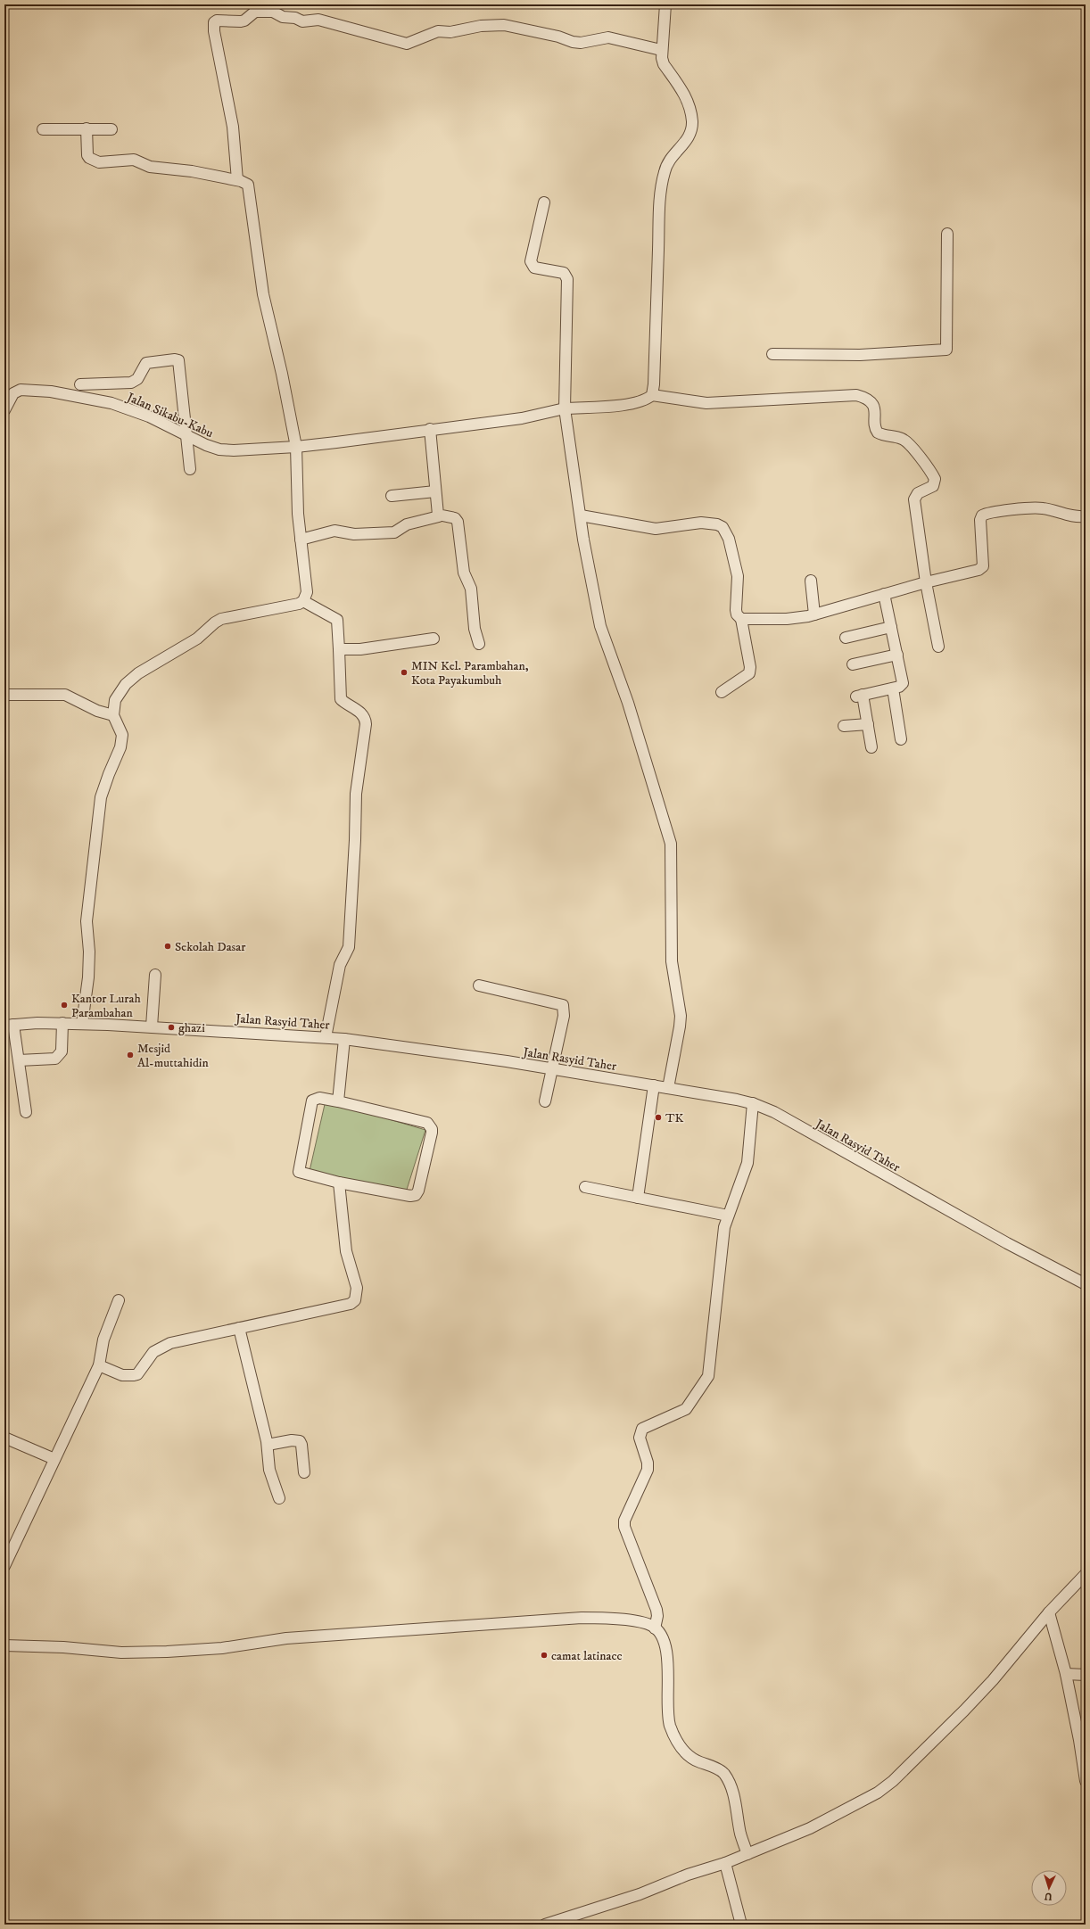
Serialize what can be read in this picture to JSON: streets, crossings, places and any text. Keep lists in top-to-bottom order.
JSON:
{
  "streets": {
    "street": ["Jalan Sikabu-Kabu", "Jalan Rasyid Taher"]
  },
  "places": [
    "MIN Kel. Parambahan, Kota Payakumbuh",
    "Sekolah Dasar",
    "Kantor Lurah Parambahan",
    "ghazi",
    "Mesjid Al-muttahidin",
    "TK",
    "camat latinacc"
  ],
  "north": "bottom"
}
